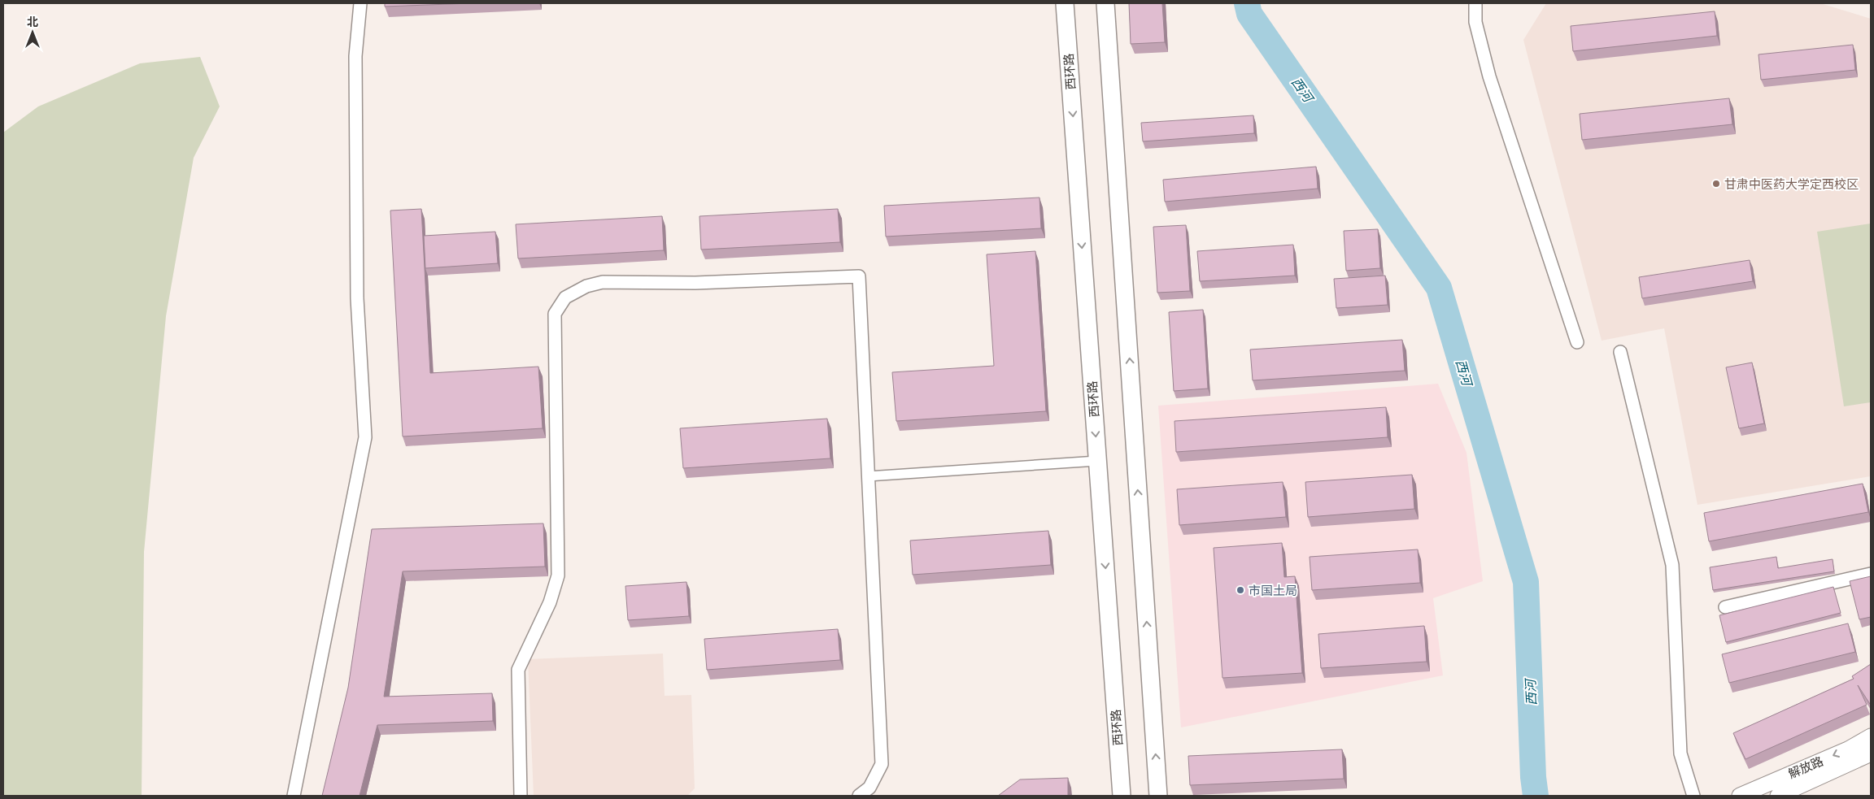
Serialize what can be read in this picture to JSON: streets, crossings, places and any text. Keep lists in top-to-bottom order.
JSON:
{
  "streets": {
    "main road": ["西环路"],
    "street": ["解放路"]
  },
  "water": ["西河"],
  "places": ["甘肃中医药大学定西校区", "市国土局"],
  "north": "top"
}
